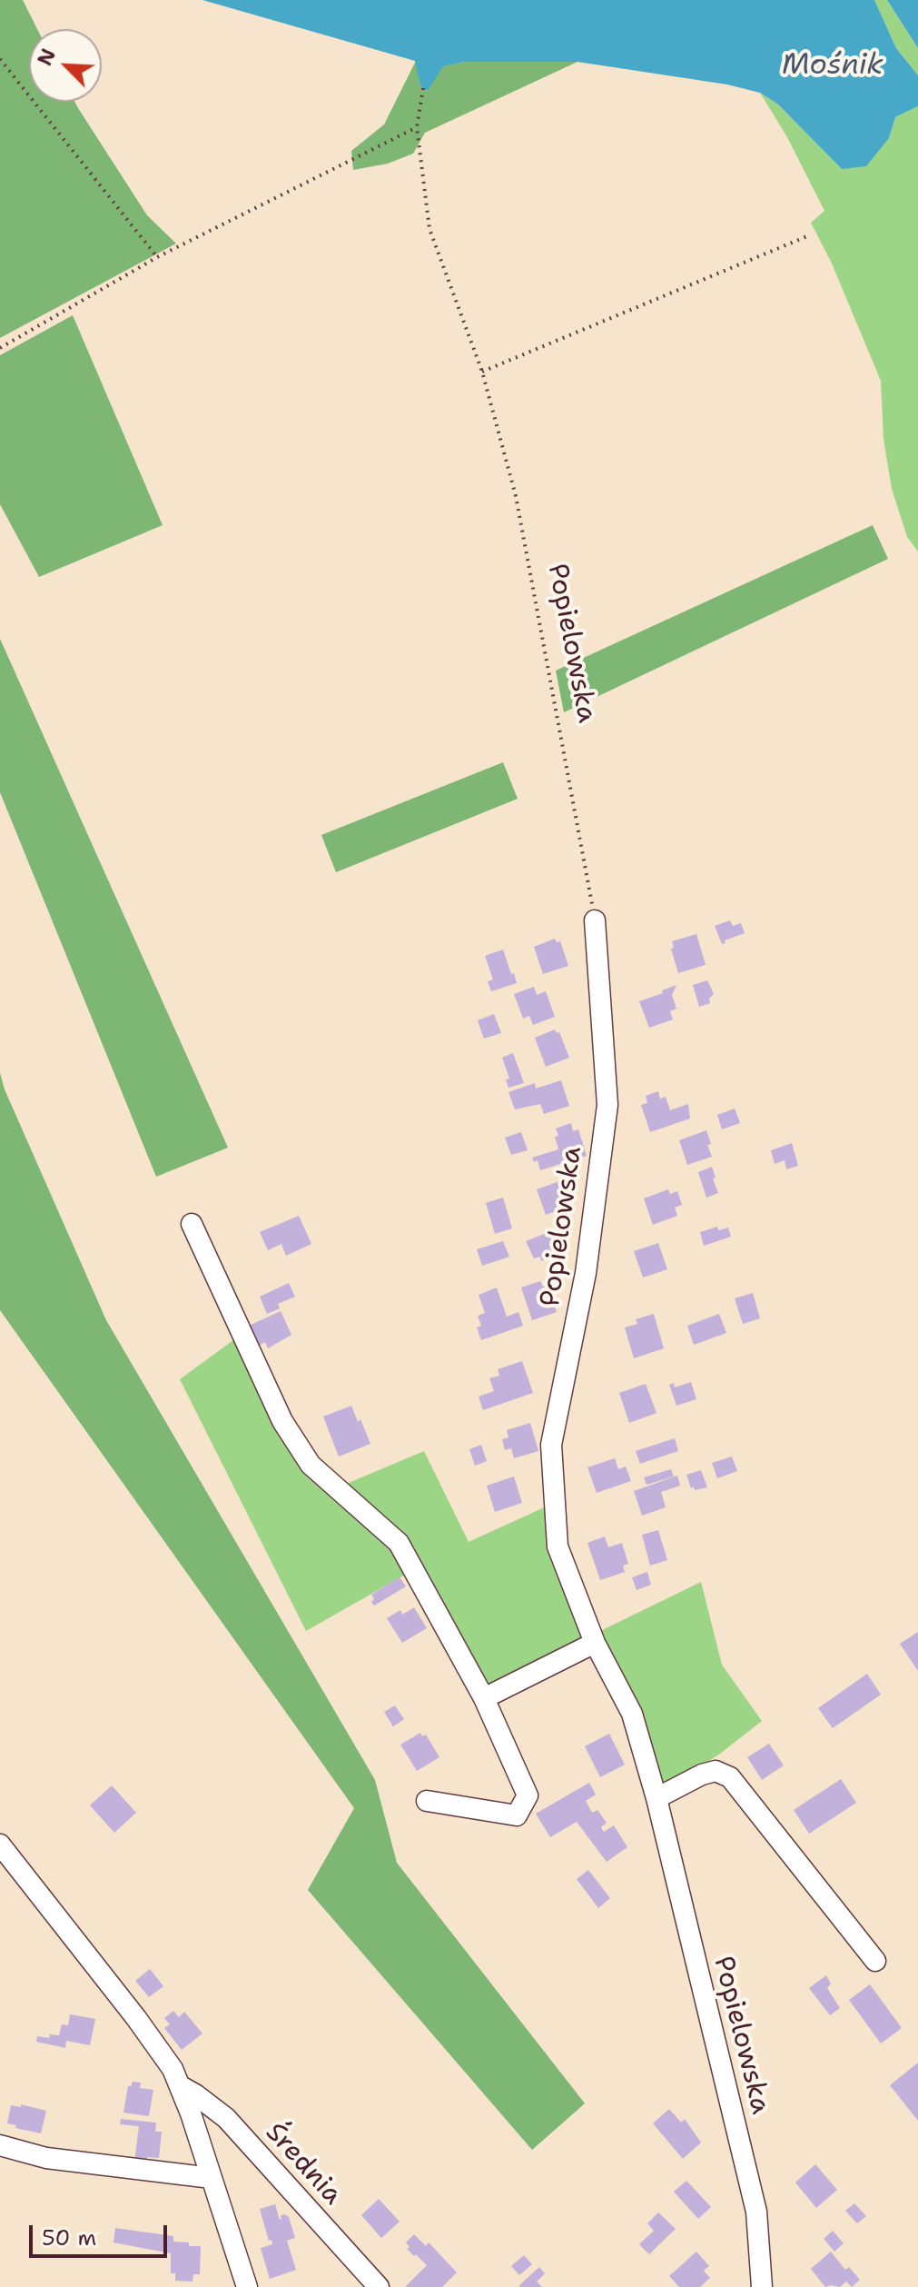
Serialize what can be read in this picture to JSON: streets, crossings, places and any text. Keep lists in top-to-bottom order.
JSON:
{
  "streets": {
    "street": ["Popielowska", "Średnia"]
  },
  "water": ["Mośnik"],
  "scale_bar": "50 m",
  "north": "top left"
}
